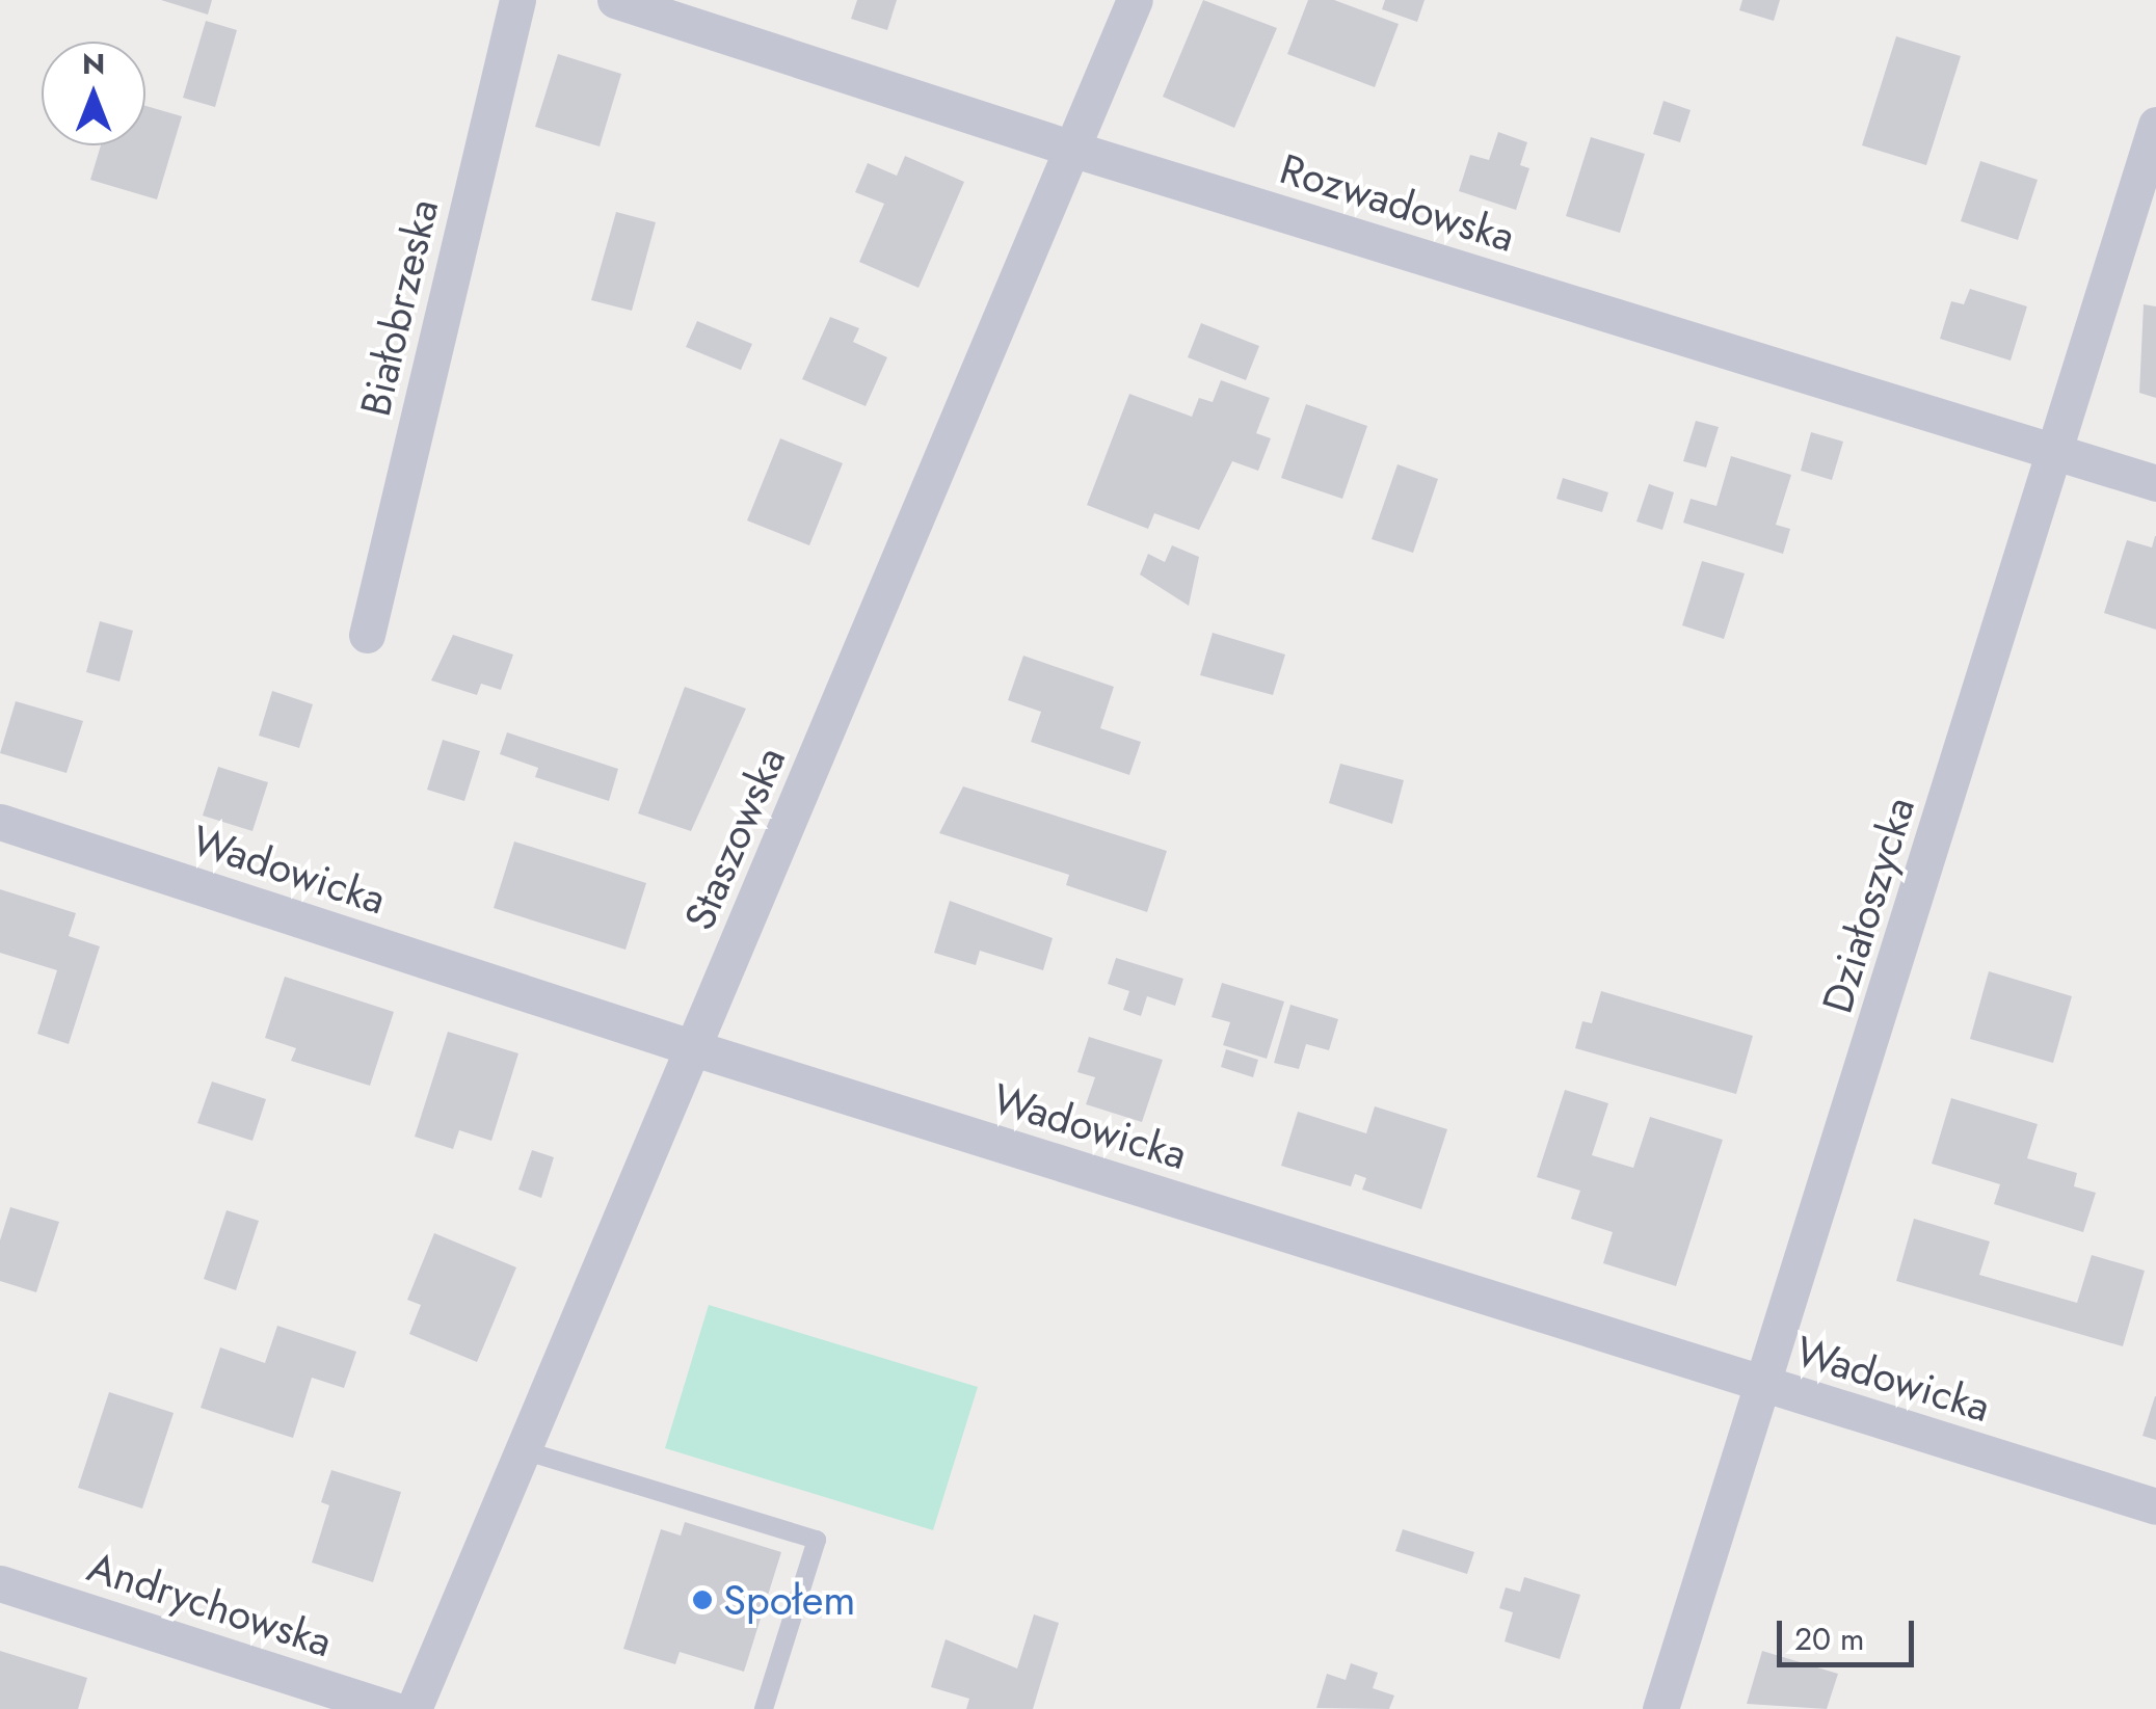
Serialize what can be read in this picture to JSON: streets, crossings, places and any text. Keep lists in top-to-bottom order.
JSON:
{
  "streets": {
    "street": [
      "Rozwadowska",
      "Białobrzeska",
      "Staszowska",
      "Wadowicka",
      "Działoszycka",
      "Andrychowska"
    ]
  },
  "crossings": [
    ["Rozwadowska", "Staszowska"],
    ["Rozwadowska", "Działoszycka"],
    ["Staszowska", "Wadowicka"],
    ["Wadowicka", "Działoszycka"]
  ],
  "places": ["Społem"],
  "scale_bar": "20 m",
  "north": "top"
}
